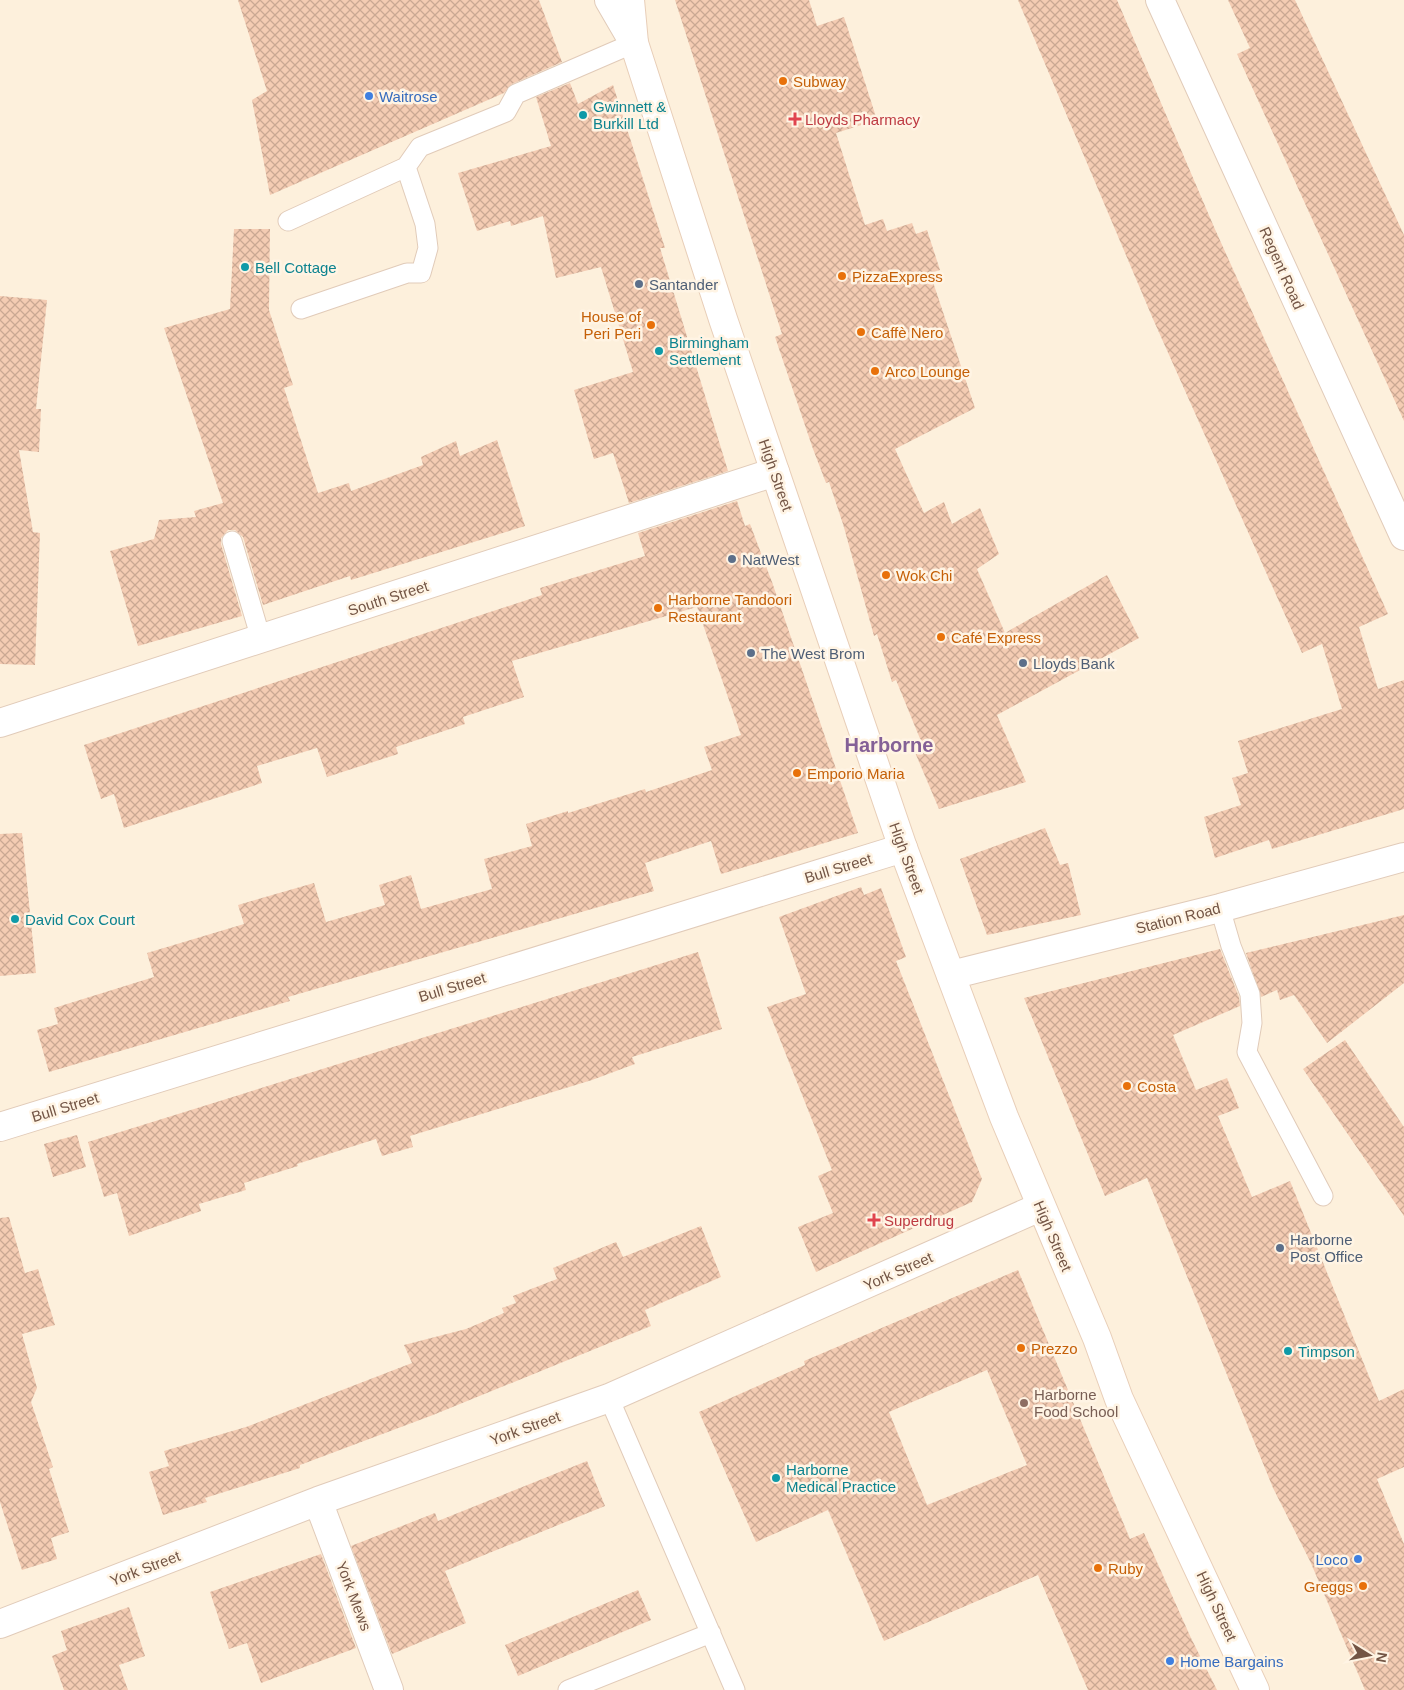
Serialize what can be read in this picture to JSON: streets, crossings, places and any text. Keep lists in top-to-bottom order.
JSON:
{
  "streets": {
    "street": [
      "Regent Road",
      "High Street",
      "South Street",
      "Bull Street",
      "Station Road",
      "York Street",
      "York Mews"
    ]
  },
  "crossings": [
    ["High Street", "South Street"],
    ["High Street", "Bull Street"],
    ["High Street", "Station Road"],
    ["High Street", "York Street"],
    ["York Street", "York Mews"]
  ],
  "districts": ["Harborne"],
  "places": {
    "other": [
      "Subway",
      "Waitrose",
      "Gwinnett & Burkill Ltd",
      "Bell Cottage",
      "PizzaExpress",
      "Santander",
      "House of Peri Peri",
      "Caffè Nero",
      "Birmingham Settlement",
      "Arco Lounge",
      "NatWest",
      "Wok Chi",
      "Harborne Tandoori Restaurant",
      "Café Express",
      "The West Brom",
      "Lloyds Bank",
      "Emporio Maria",
      "David Cox Court",
      "Costa",
      "Harborne Post Office",
      "Prezzo",
      "Timpson",
      "Harborne Food School",
      "Harborne Medical Practice",
      "Loco",
      "Ruby",
      "Greggs",
      "Home Bargains"
    ],
    "health": ["Lloyds Pharmacy", "Superdrug"]
  },
  "north": "right"
}
